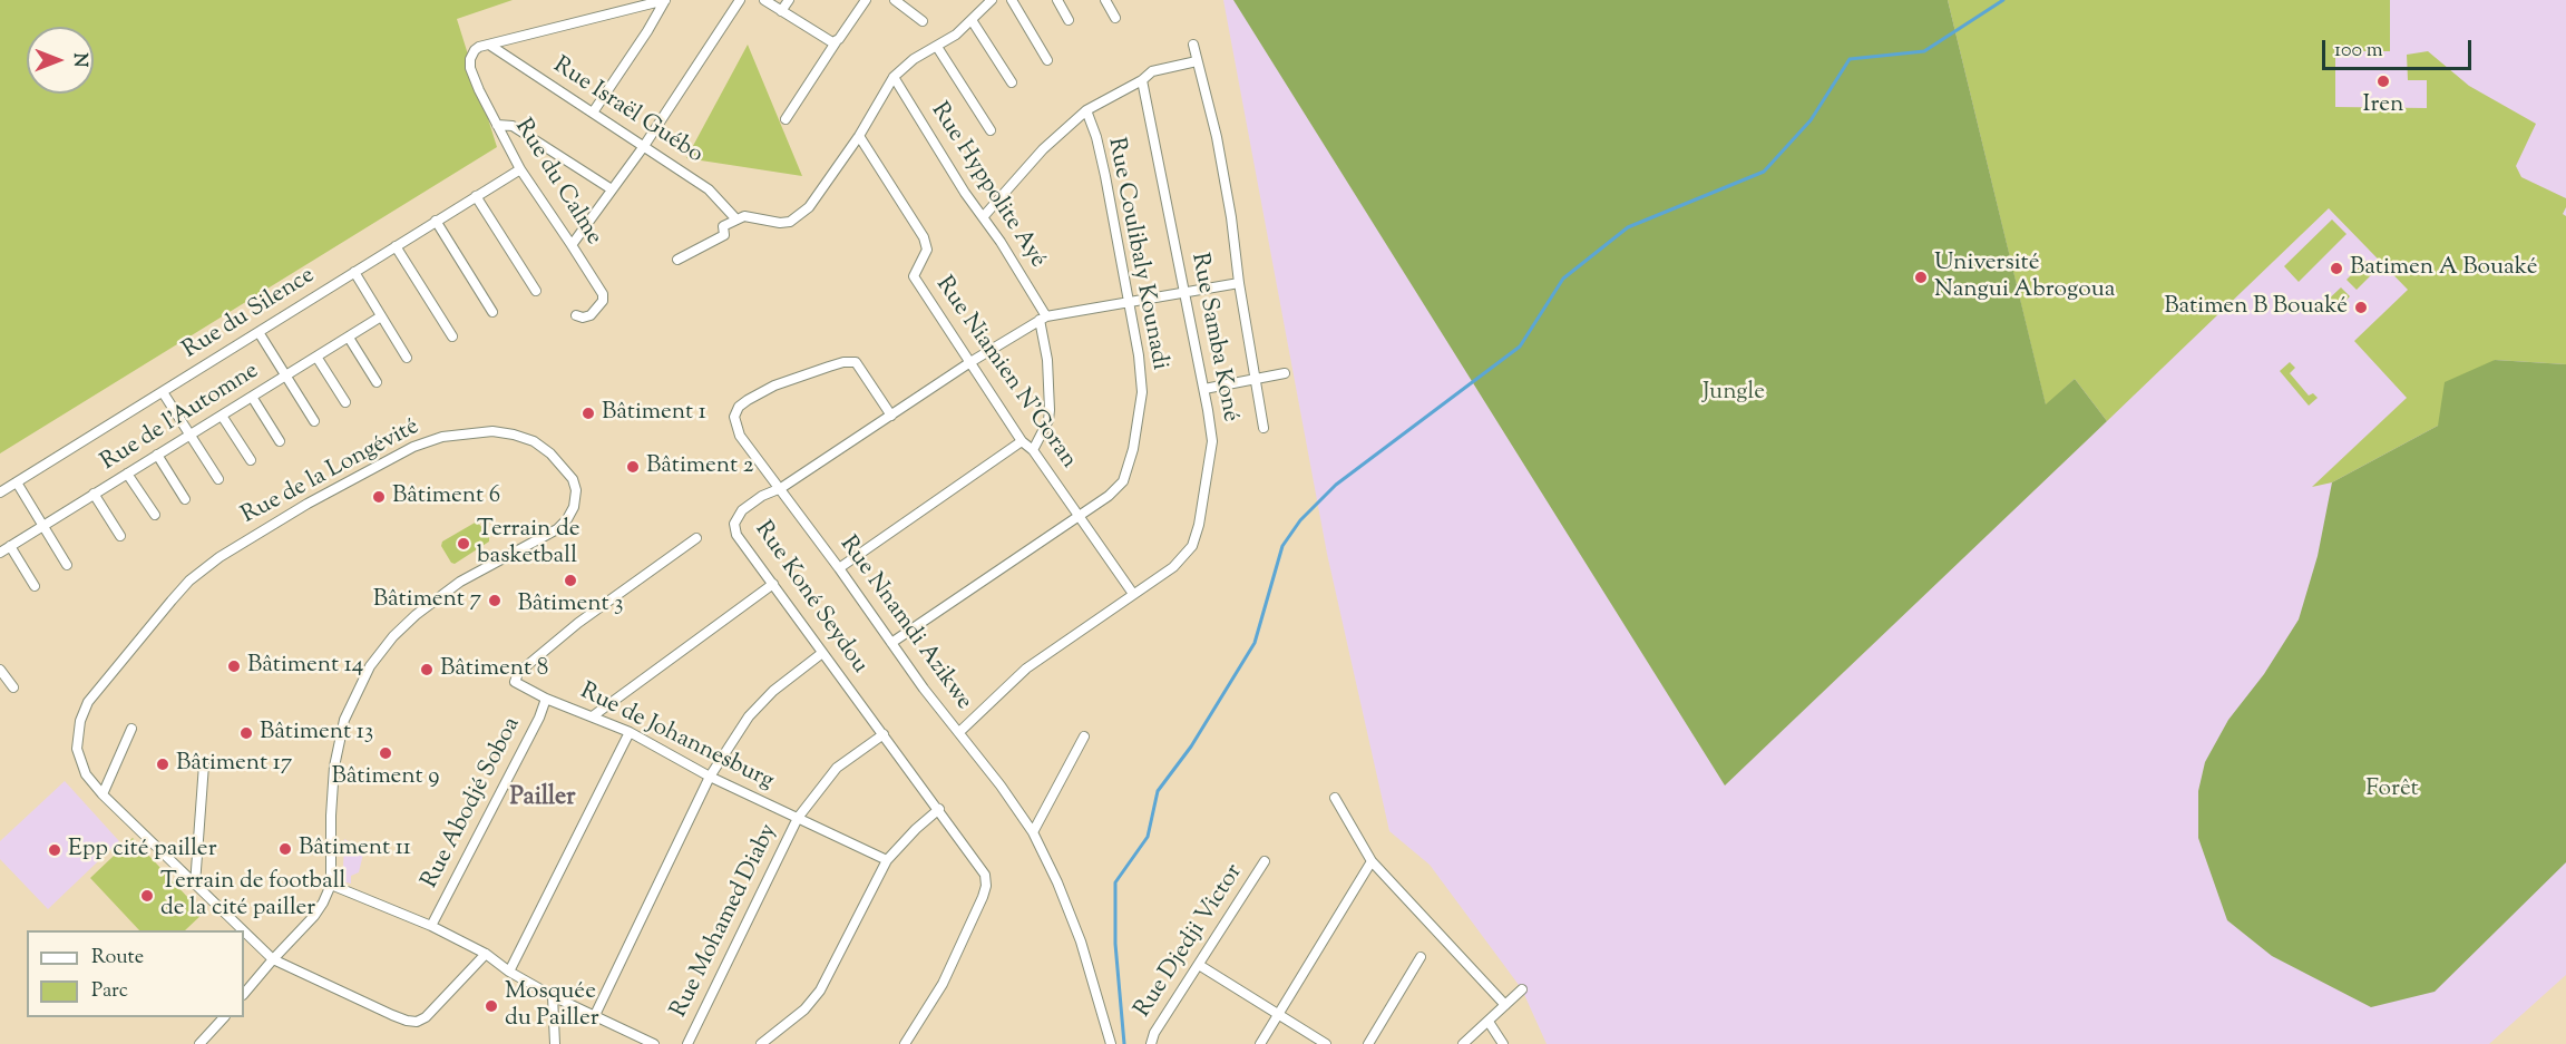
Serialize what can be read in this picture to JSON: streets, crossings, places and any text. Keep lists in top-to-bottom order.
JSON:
{
  "streets": {
    "street": [
      "Rue Israël Guébo",
      "Rue du Calme",
      "Rue Hyppolite Ayé",
      "Rue Coulibaly Kounadi",
      "Rue du Silence",
      "Rue Samba Koné",
      "Rue Niamien N'Goran",
      "Rue de l'Automne",
      "Rue de la Longévité",
      "Rue Koné Seydou",
      "Rue Nnamdi Azikwe",
      "Rue de Johannesburg",
      "Rue Abodjé Soboa",
      "Rue Mohamed Diaby",
      "Rue Djedji Victor"
    ]
  },
  "crossings": [
    ["Rue Israël Guébo", "Rue du Calme"],
    ["Rue du Calme", "Rue du Silence"],
    ["Rue Hyppolite Ayé", "Rue Koné Seydou"],
    ["Rue Coulibaly Kounadi", "Rue Niamien N'Goran"],
    ["Rue Coulibaly Kounadi", "Rue Koné Seydou"],
    ["Rue Coulibaly Kounadi", "Rue Nnamdi Azikwe"],
    ["Rue Samba Koné", "Rue Niamien N'Goran"],
    ["Rue Samba Koné", "Rue Koné Seydou"],
    ["Rue Samba Koné", "Rue Nnamdi Azikwe"],
    ["Rue Niamien N'Goran", "Rue Koné Seydou"],
    ["Rue Koné Seydou", "Rue Nnamdi Azikwe"],
    ["Rue Koné Seydou", "Rue Mohamed Diaby"],
    ["Rue de Johannesburg", "Rue Abodjé Soboa"],
    ["Rue de Johannesburg", "Rue Mohamed Diaby"]
  ],
  "districts": ["Pailler"],
  "parks": ["Jungle", "Forêt"],
  "places": [
    "Iren",
    "Batimen A Bouaké",
    "Université Nangui Abrogoua",
    "Batimen B Bouaké",
    "Bâtiment 1",
    "Bâtiment 2",
    "Bâtiment 6",
    "Terrain de basketball",
    "Bâtiment 3",
    "Bâtiment 7",
    "Bâtiment 14",
    "Bâtiment 8",
    "Bâtiment 13",
    "Bâtiment 9",
    "Bâtiment 17",
    "Bâtiment 11",
    "Epp cité pailler",
    "Terrain de football de la cité pailler",
    "Mosquée du Pailler"
  ],
  "legend": ["Route", "Parc"],
  "scale_bar": "100 m",
  "north": "right"
}
